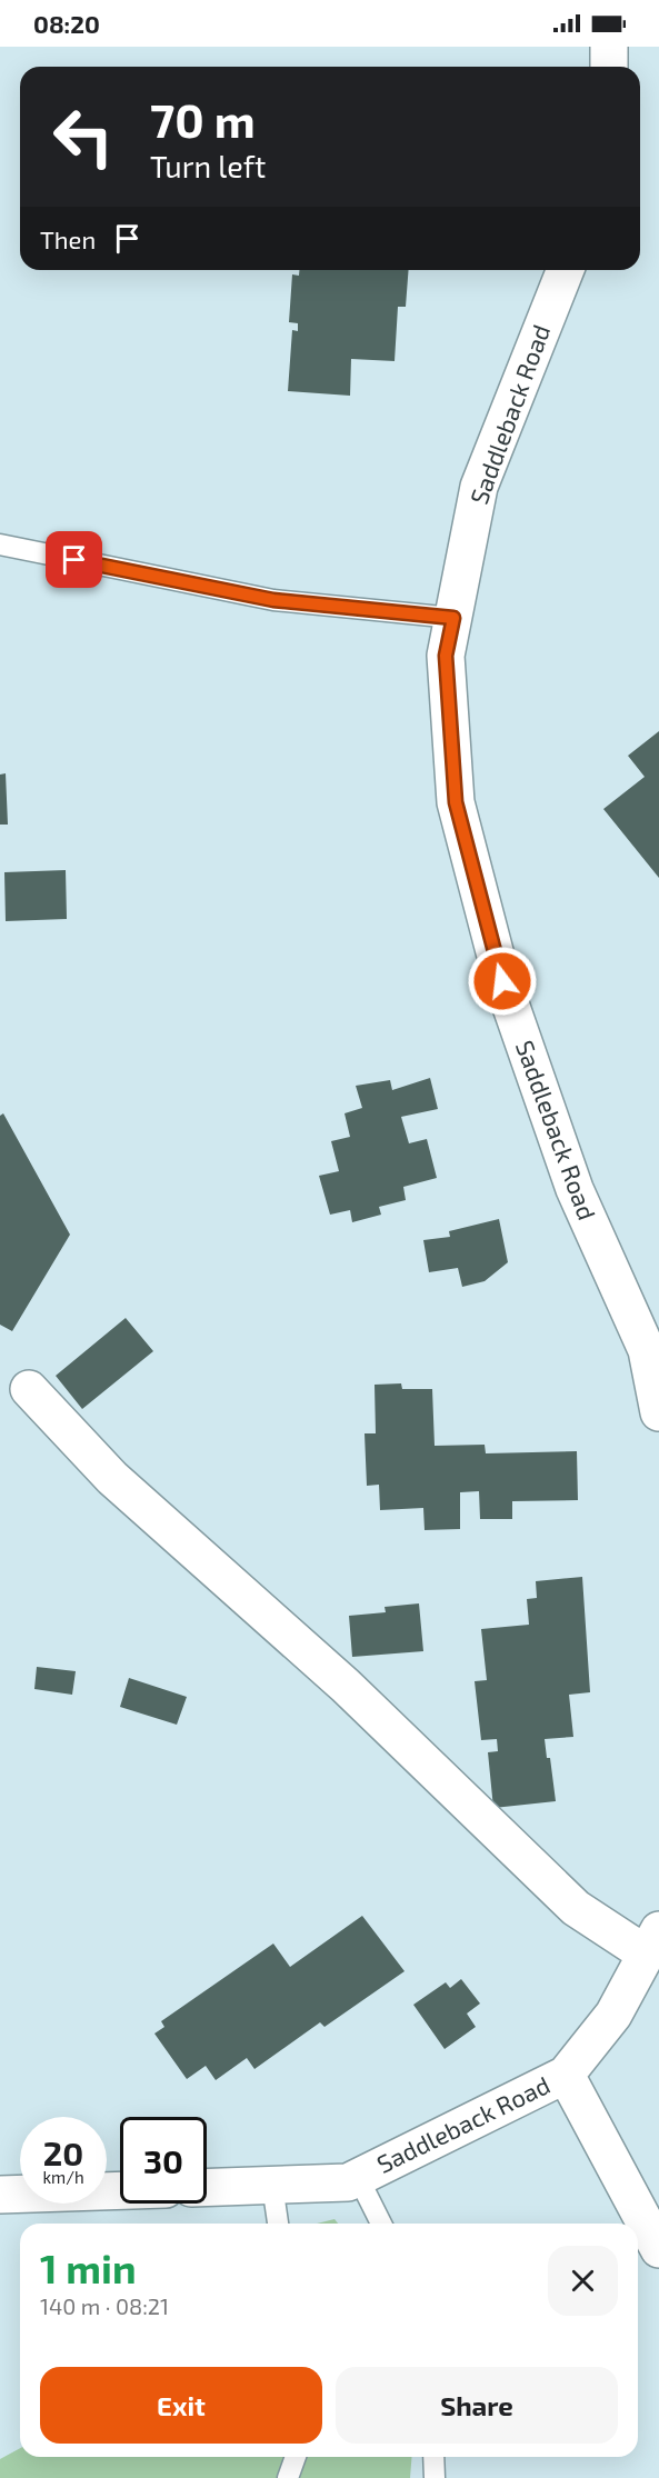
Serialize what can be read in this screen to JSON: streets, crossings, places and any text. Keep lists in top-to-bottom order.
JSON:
{
  "streets": {
    "street": ["Saddleback Road"]
  },
  "page": {
    "status": "08:20",
    "turn": ["70 m", "Turn left"],
    "then": "Then",
    "speed": "20 km/h",
    "limit": "30",
    "heading": ["1 min", "140 m · 08:21"],
    "buttons": ["Exit", "Share"]
  }
}
